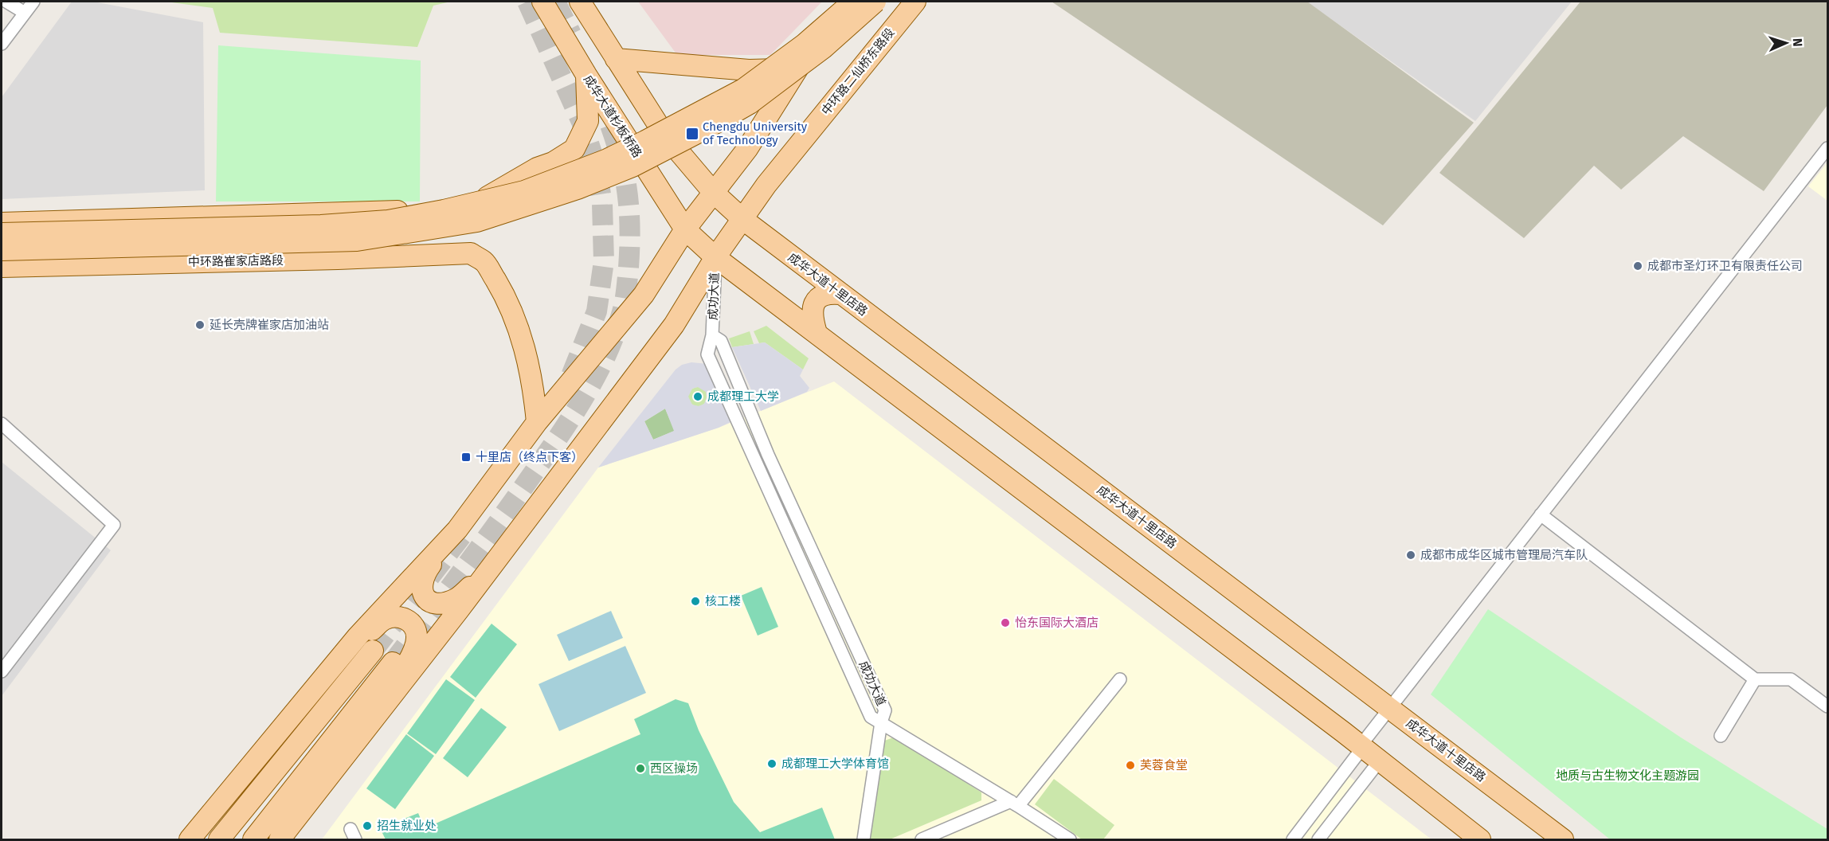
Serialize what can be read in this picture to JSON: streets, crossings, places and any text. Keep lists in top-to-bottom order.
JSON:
{
  "streets": {
    "main road": [
      "中环路二仙桥东路段",
      "成华大道杉板桥路",
      "中环路崔家店路段",
      "成华大道十里店路"
    ],
    "street": ["成功大道"]
  },
  "crossings": [
    ["中环路二仙桥东路段", "成华大道十里店路"],
    ["中环路二仙桥东路段", "成功大道"]
  ],
  "parks": ["地质与古生物文化主题游园"],
  "places": {
    "transit": ["Chengdu University of Technology", "十里店（终点下客）"],
    "other": [
      "成都市圣灯环卫有限责任公司",
      "延长壳牌崔家店加油站",
      "成都理工大学",
      "成都市成华区城市管理局汽车队",
      "核工楼",
      "怡东国际大酒店",
      "成都理工大学体育馆",
      "芙蓉食堂",
      "西区操场",
      "招生就业处"
    ]
  },
  "north": "right"
}
